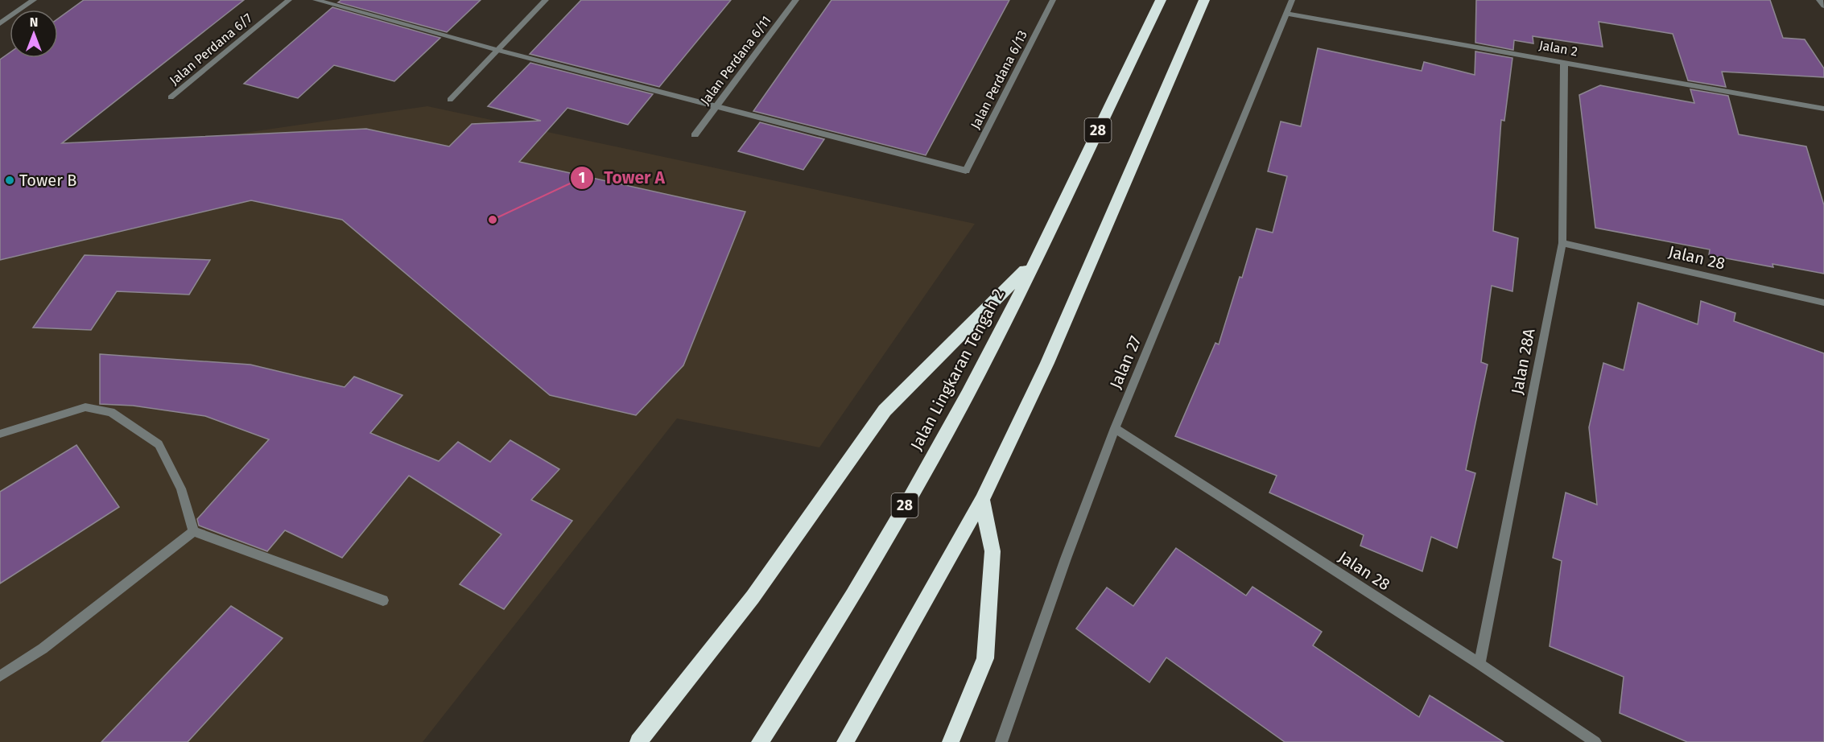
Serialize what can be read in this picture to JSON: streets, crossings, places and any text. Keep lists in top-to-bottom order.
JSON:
{
  "streets": {
    "highway": ["28", "Jalan Lingkaran Tengah 2"],
    "street": [
      "Jalan 2",
      "Jalan Perdana 6/7",
      "Jalan Perdana 6/11",
      "Jalan Perdana 6/13",
      "Jalan 28",
      "Jalan 28A",
      "Jalan 27"
    ]
  },
  "crossings": [
    ["Jalan 2", "Jalan 28A"],
    ["Jalan 2", "Jalan 27"],
    ["Jalan Perdana 6/11", "Jalan Perdana 6/13"],
    ["Jalan 28", "Jalan 28A"],
    ["Jalan 28", "Jalan 27"]
  ],
  "places": ["Tower B", "Tower A"],
  "north": "top"
}
